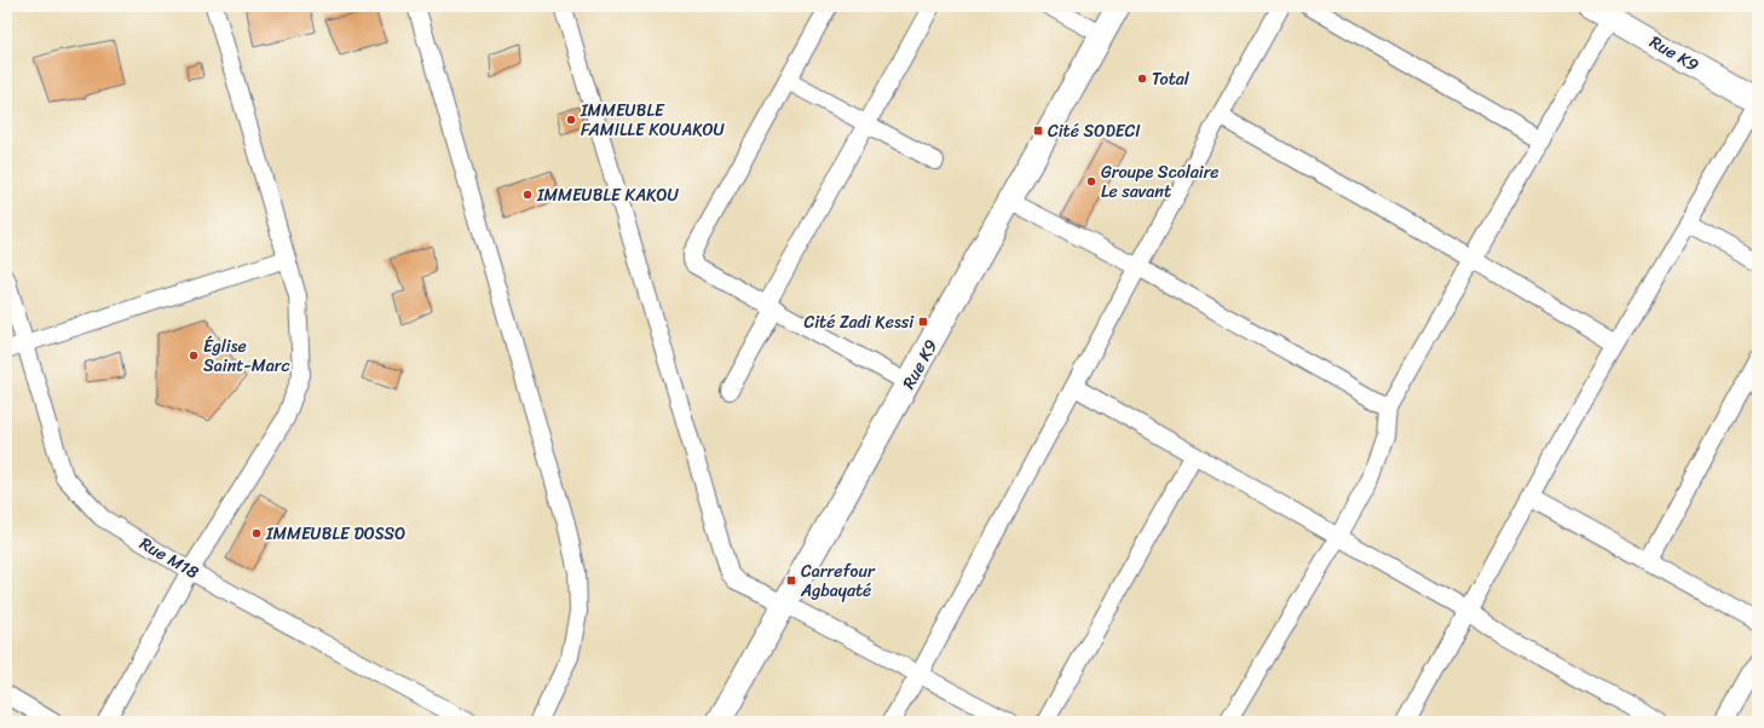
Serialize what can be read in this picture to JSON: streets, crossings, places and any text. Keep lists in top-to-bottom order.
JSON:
{
  "streets": {
    "street": ["Rue K9", "Rue M18"]
  },
  "places": {
    "other": [
      "Total",
      "IMMEUBLE FAMILLE KOUAKOU",
      "Groupe Scolaire Le savant",
      "IMMEUBLE KAKOU",
      "Église Saint-Marc",
      "IMMEUBLE DOSSO"
    ],
    "transit": ["Cité SODECI", "Cité Zadi Kessi", "Carrefour Agbayaté"]
  }
}
